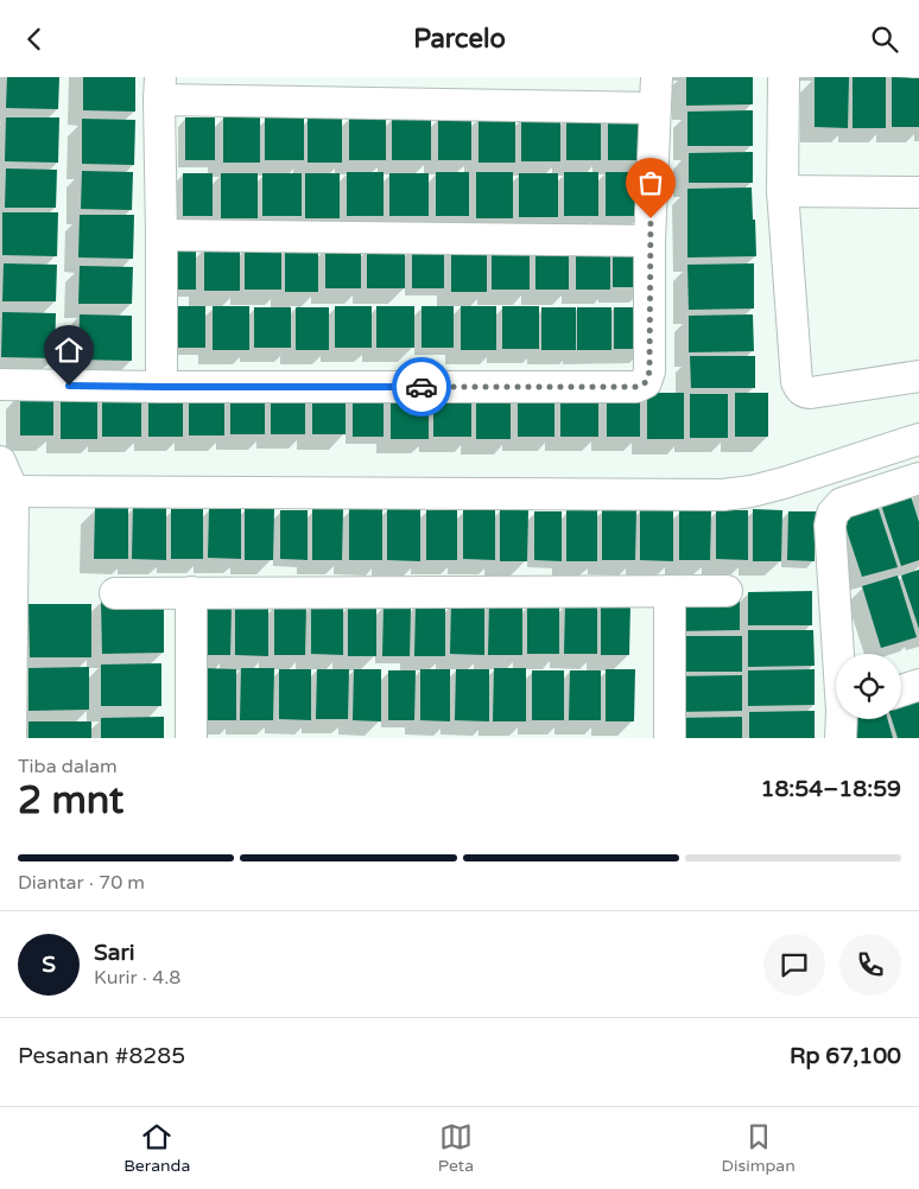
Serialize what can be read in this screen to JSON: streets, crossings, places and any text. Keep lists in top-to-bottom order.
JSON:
{
  "page": {
    "header": "Parcelo",
    "heading": ["2 mnt", "Tiba dalam", "18:54–18:59"],
    "panel": [
      "Sari",
      "Kurir · 4.8",
      "Pesanan #8285",
      "Rp 67,100"
    ],
    "bar": "Diantar · 70 m",
    "round": "S",
    "tabs": ["Beranda", "Peta", "Disimpan"]
  }
}
